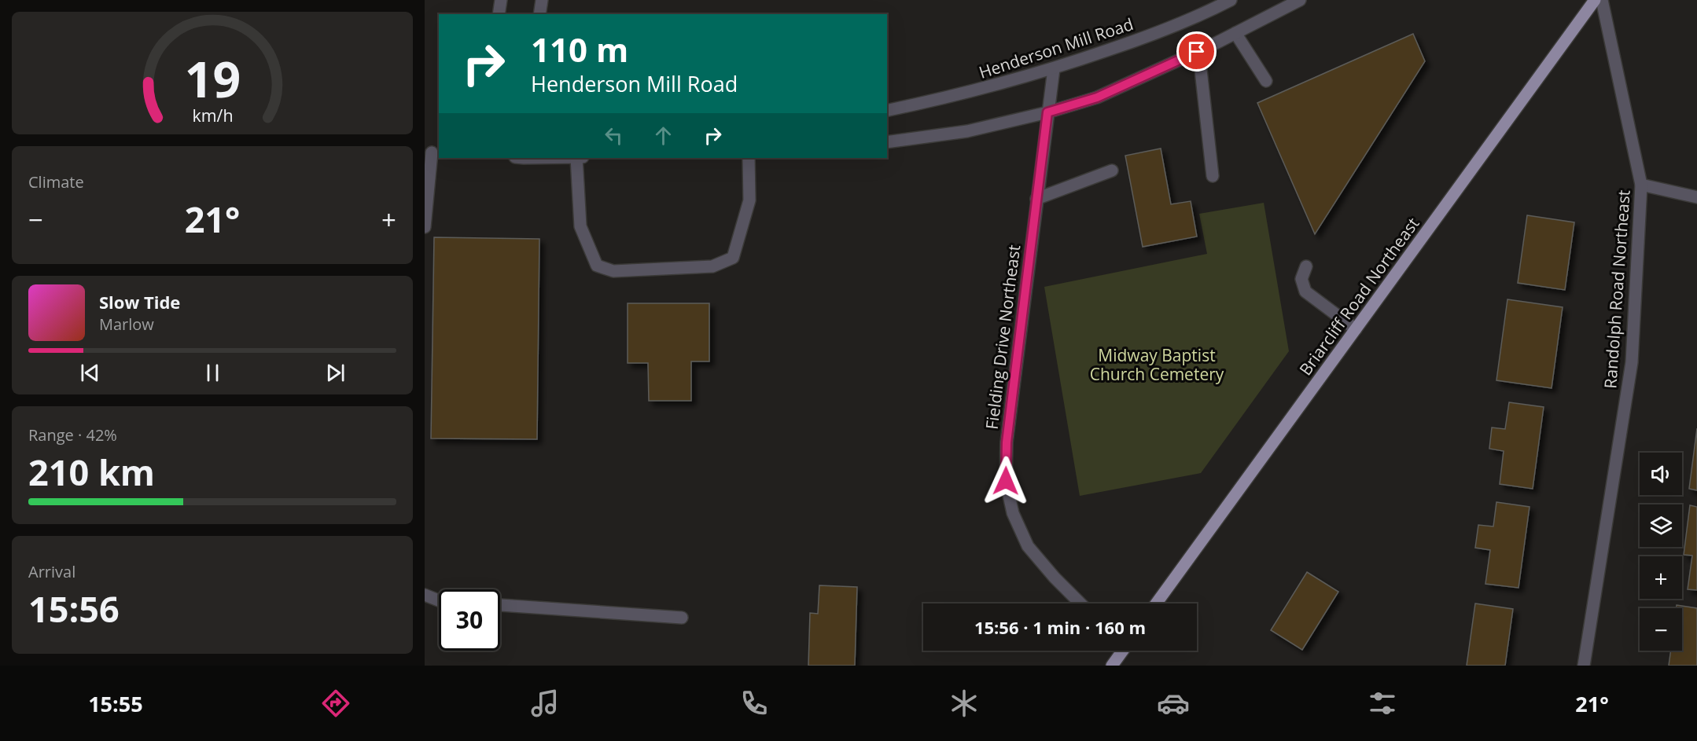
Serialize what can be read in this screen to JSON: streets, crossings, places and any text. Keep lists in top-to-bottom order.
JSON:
{
  "streets": {
    "main road": ["Briarcliff Road Northeast"],
    "street": ["Henderson Mill Road", "Randolph Road Northeast", "Fielding Drive Northeast"]
  },
  "crossings": [
    ["Henderson Mill Road", "Fielding Drive Northeast"]
  ],
  "parks": ["Midway Baptist Church Cemetery"],
  "page": {
    "turn": ["110 m", "Henderson Mill Road"],
    "tile": [
      "Climate",
      ["Range · 42%", "210 km"],
      ["Arrival", "15:56"]
    ],
    "heat": ["−", "21°", "+"],
    "song": ["Slow Tide", "Marlow"],
    "map_buttons": ["+", "−"],
    "limit": "30",
    "trip": "15:56 · 1 min · 160 m",
    "tabs": ["15:55", "21°"],
    "gauge": ["19", "km/h"]
  }
}
